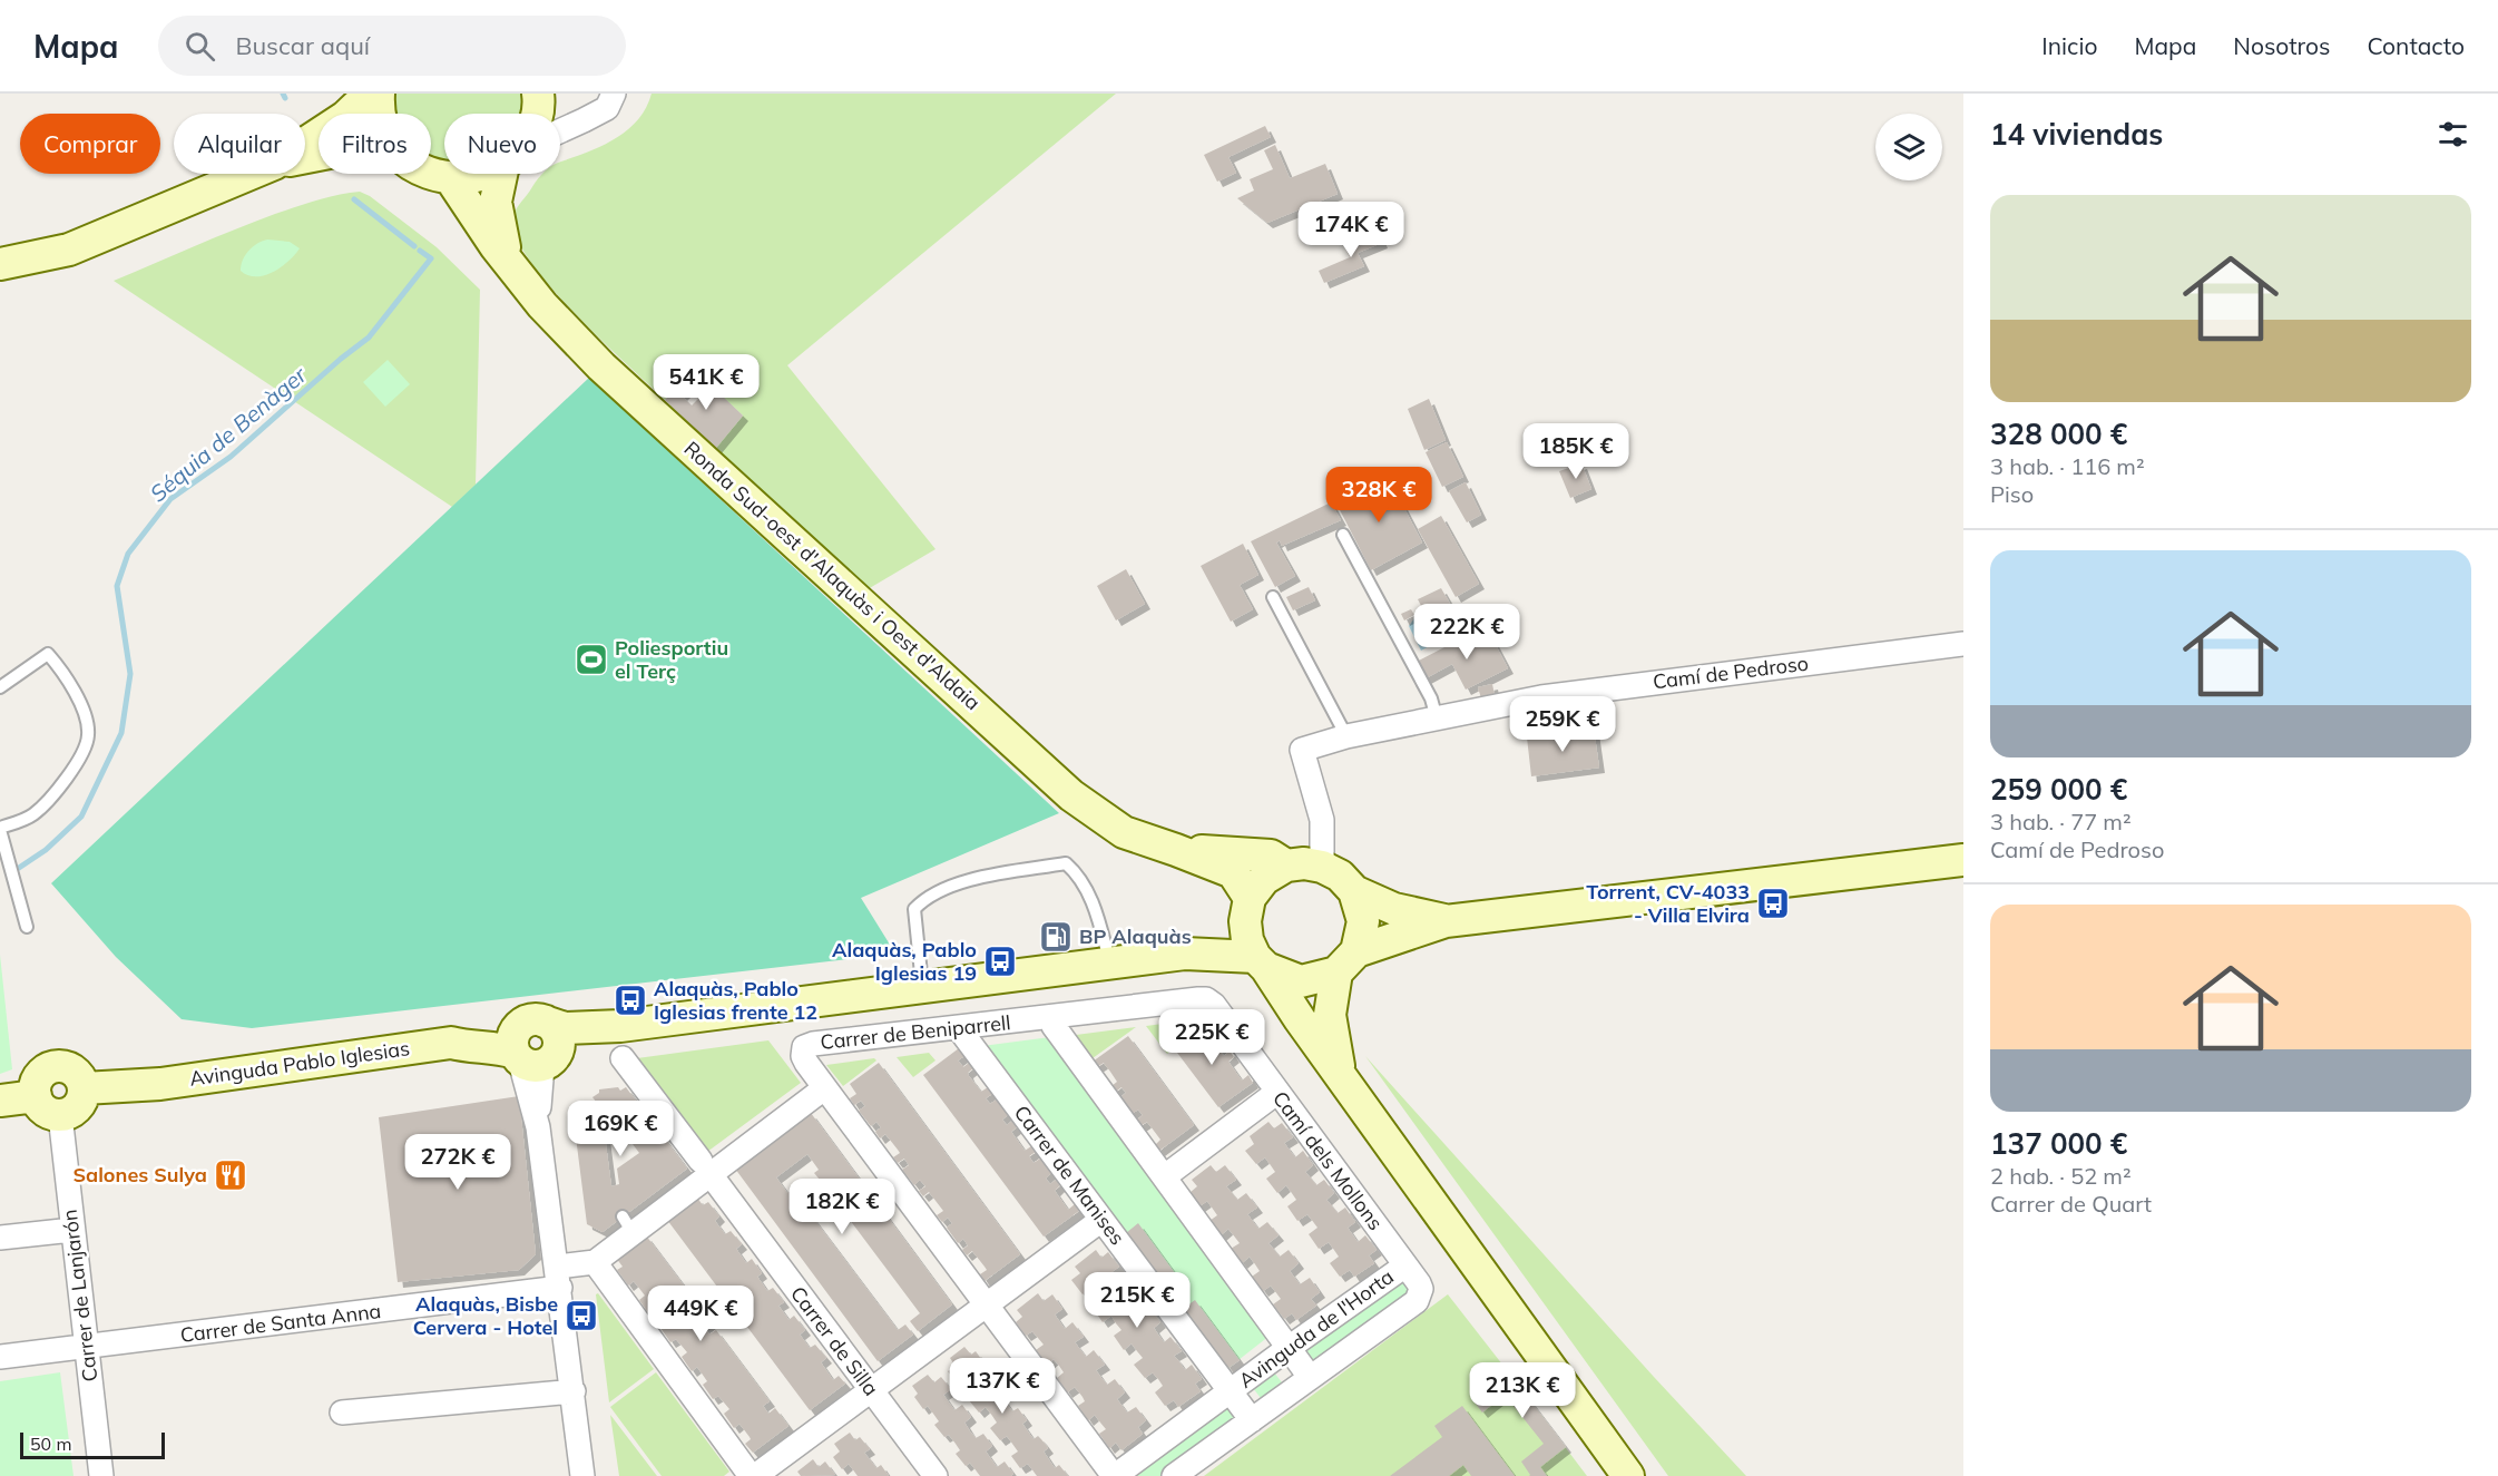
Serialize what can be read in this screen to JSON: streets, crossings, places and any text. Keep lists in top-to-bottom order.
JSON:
{
  "streets": {
    "main road": ["Ronda Sud-oest d'Alaquàs i Oest d'Aldaia", "Avinguda Pablo Iglesias"],
    "street": [
      "Camí de Pedroso",
      "Carrer de Beniparrell",
      "Camí dels Mollons",
      "Carrer de Manises",
      "Carrer de Lanjarón",
      "Carrer de Santa Anna",
      "Avinguda de l'Horta",
      "Carrer de Silla"
    ]
  },
  "crossings": [
    ["Ronda Sud-oest d'Alaquàs i Oest d'Aldaia", "Camí de Pedroso"],
    ["Carrer de Beniparrell", "Camí dels Mollons"],
    ["Carrer de Beniparrell", "Carrer de Manises"],
    ["Avinguda Pablo Iglesias", "Carrer de Lanjarón"],
    ["Camí dels Mollons", "Avinguda de l'Horta"],
    ["Carrer de Manises", "Avinguda de l'Horta"],
    ["Carrer de Lanjarón", "Carrer de Santa Anna"]
  ],
  "water": ["Séquia de Benàger"],
  "places": {
    "sports": ["Poliesportiu el Terç"],
    "bus stop": [
      "Torrent, CV-4033 - Villa Elvira",
      "Alaquàs, Pablo Iglesias 19",
      "Alaquàs, Pablo Iglesias frente 12",
      "Alaquàs, Bisbe Cervera - Hotel"
    ],
    "fuel station": ["BP Alaquàs"],
    "restaurant": ["Salones Sulya"]
  },
  "scale_bar": "50 m",
  "page": {
    "header": "Mapa",
    "search": "Buscar aquí",
    "nav": [
      "Inicio",
      "Mapa",
      "Nosotros",
      "Contacto"
    ],
    "heading": "14 viviendas",
    "chip": [
      "Comprar",
      "Alquilar",
      "Filtros",
      "Nuevo"
    ],
    "list": [
      {
        "name": "328 000 €",
        "note": "3 hab. · 116 m² · Piso"
      },
      {
        "name": "259 000 €",
        "note": "3 hab. · 77 m² · Camí de Pedroso"
      },
      {
        "name": "137 000 €",
        "note": "2 hab. · 52 m² · Carrer de Quart"
      }
    ],
    "price": [
      "174K €",
      "541K €",
      "185K €",
      "328K €",
      "222K €",
      "259K €",
      "225K €",
      "169K €",
      "272K €",
      "182K €",
      "215K €",
      "449K €",
      "137K €",
      "213K €"
    ],
    "scale": "50 m"
  }
}
